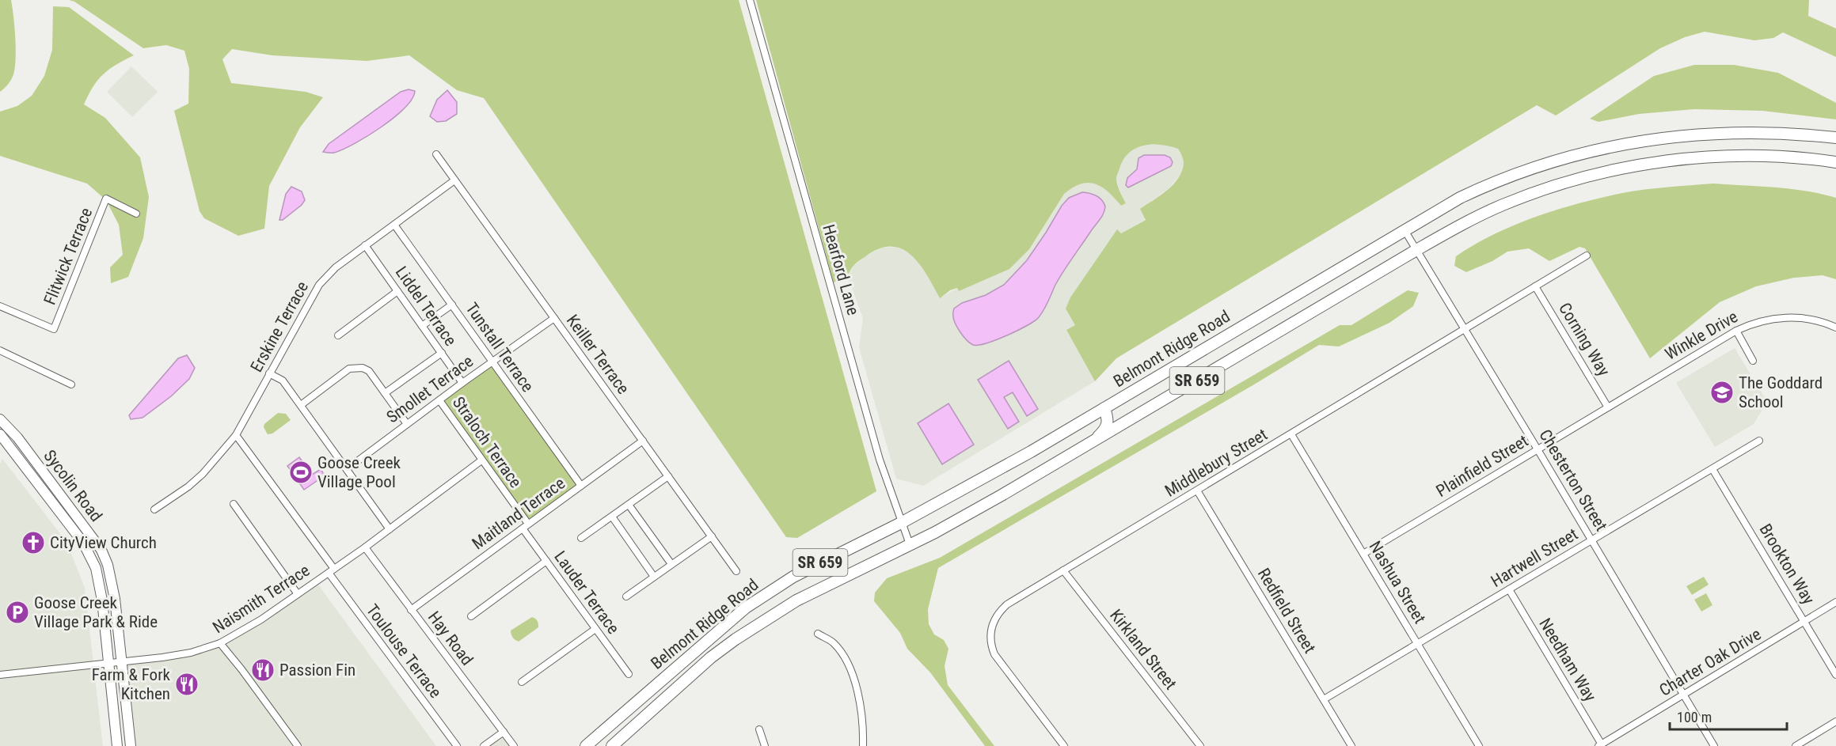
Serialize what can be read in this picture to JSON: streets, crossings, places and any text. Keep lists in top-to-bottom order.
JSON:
{
  "streets": {
    "main road": ["Belmont Ridge Road", "SR 659", "Sycolin Road"],
    "street": [
      "Flitwick Terrace",
      "Hearford Lane",
      "Liddel Terrace",
      "Erskine Terrace",
      "Winkle Drive",
      "Corning Way",
      "Tunstall Terrace",
      "Keiller Terrace",
      "Smollet Terrace",
      "Straloch Terrace",
      "Middlebury Street",
      "Plainfield Street",
      "Chesterton Street",
      "Maitland Terrace",
      "Hartwell Street",
      "Brookton Way",
      "Nashua Street",
      "Lauder Terrace",
      "Naismith Terrace",
      "Redfield Street",
      "Hay Road",
      "Kirkland Street",
      "Toulouse Terrace",
      "Needham Way",
      "Charter Oak Drive"
    ]
  },
  "crossings": [
    ["Hearford Lane", "Belmont Ridge Road"],
    ["Liddel Terrace", "Erskine Terrace"],
    ["Liddel Terrace", "Smollet Terrace"],
    ["Erskine Terrace", "Tunstall Terrace"],
    ["Erskine Terrace", "Keiller Terrace"],
    ["Erskine Terrace", "Toulouse Terrace"],
    ["Winkle Drive", "Plainfield Street"],
    ["Corning Way", "Middlebury Street"],
    ["Corning Way", "Plainfield Street"],
    ["Tunstall Terrace", "Smollet Terrace"],
    ["Tunstall Terrace", "Maitland Terrace"],
    ["Belmont Ridge Road", "Chesterton Street"],
    ["Keiller Terrace", "Smollet Terrace"],
    ["Keiller Terrace", "Maitland Terrace"],
    ["Smollet Terrace", "Straloch Terrace"],
    ["Straloch Terrace", "Maitland Terrace"],
    ["Straloch Terrace", "Lauder Terrace"],
    ["Straloch Terrace", "Naismith Terrace"],
    ["Middlebury Street", "Chesterton Street"],
    ["Middlebury Street", "Nashua Street"],
    ["Middlebury Street", "Redfield Street"],
    ["Middlebury Street", "Kirkland Street"],
    ["Plainfield Street", "Chesterton Street"],
    ["Plainfield Street", "Nashua Street"],
    ["Chesterton Street", "Hartwell Street"],
    ["Chesterton Street", "Charter Oak Drive"],
    ["Sycolin Road", "Naismith Terrace"],
    ["Maitland Terrace", "Lauder Terrace"],
    ["Maitland Terrace", "Hay Road"],
    ["Hartwell Street", "Brookton Way"],
    ["Hartwell Street", "Nashua Street"],
    ["Hartwell Street", "Redfield Street"],
    ["Hartwell Street", "Needham Way"],
    ["Brookton Way", "Charter Oak Drive"],
    ["Naismith Terrace", "Hay Road"],
    ["Naismith Terrace", "Toulouse Terrace"],
    ["Needham Way", "Charter Oak Drive"]
  ],
  "places": {
    "school or university": ["The Goddard School"],
    "sports": ["Goose Creek Village Pool"],
    "church": ["CityView Church"],
    "parking": ["Goose Creek Village Park & Ride"],
    "restaurant": ["Passion Fin", "Farm & Fork Kitchen"]
  },
  "scale_bar": "100 m"
}
